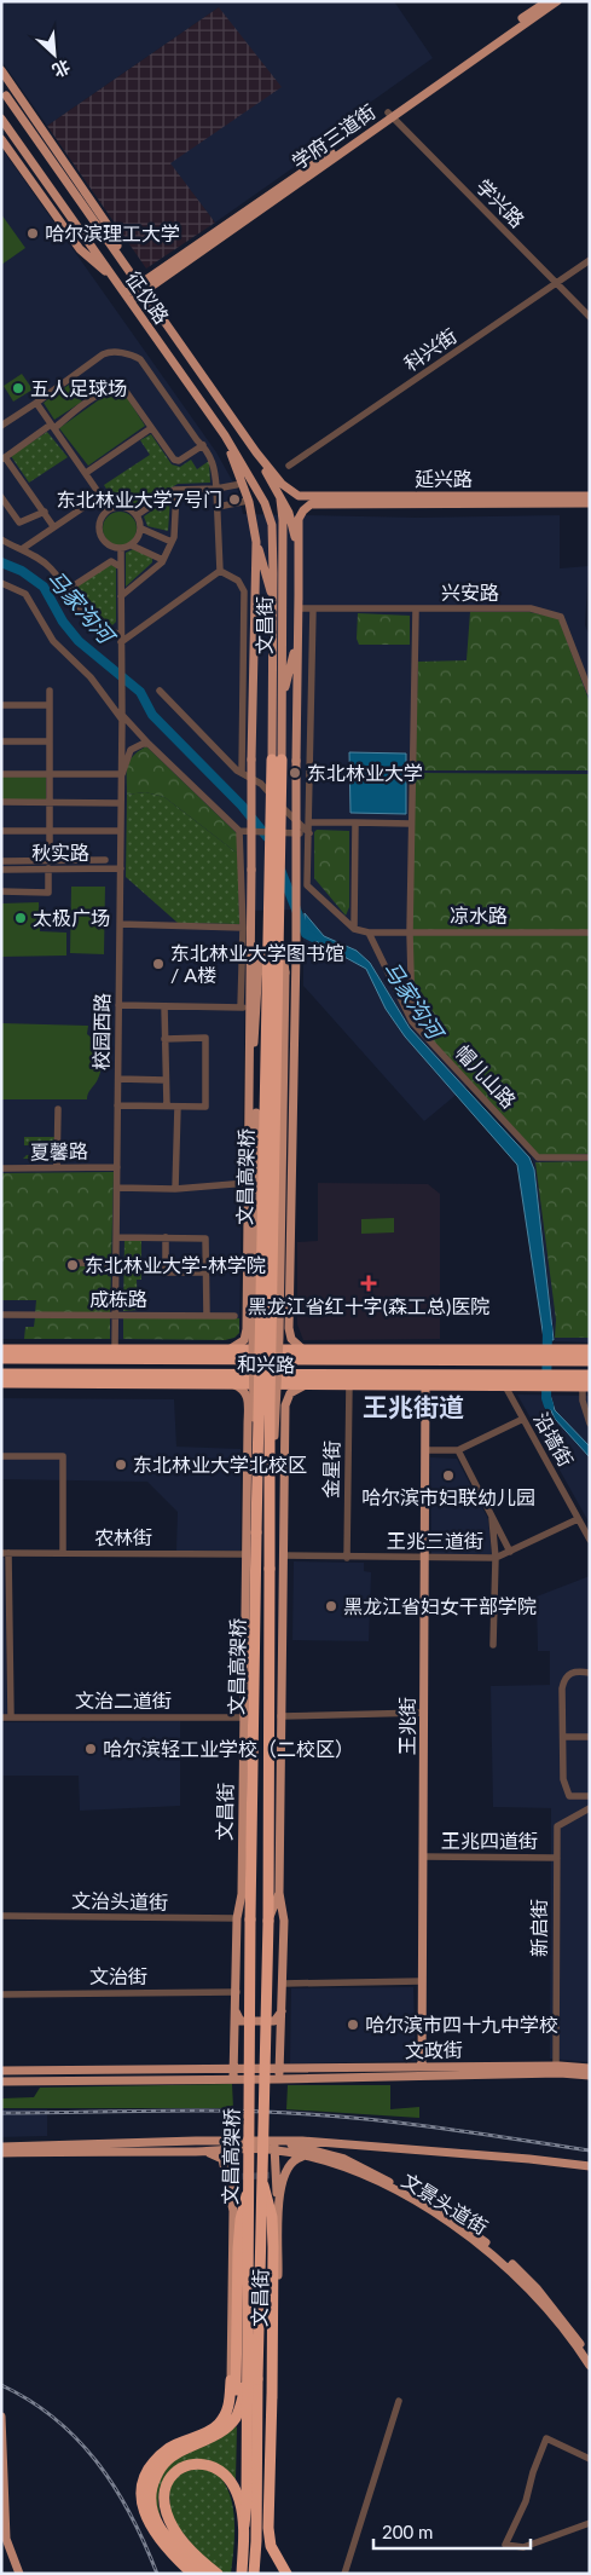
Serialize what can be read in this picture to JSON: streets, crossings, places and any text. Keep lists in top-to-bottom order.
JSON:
{
  "streets": {
    "highway": ["文昌街", "文昌高架桥", "和兴路"],
    "main road": [
      "学府三道街",
      "征仪路",
      "延兴路",
      "王兆街",
      "文政街",
      "文景头道街"
    ],
    "street": [
      "学兴路",
      "科兴街",
      "兴安路",
      "秋实路",
      "凉水路",
      "校园西路",
      "帽儿山路",
      "夏馨路",
      "成栋路",
      "沿墙街",
      "金星街",
      "农林街",
      "王兆三道街",
      "文治二道街",
      "王兆四道街",
      "文治头道街",
      "新启街",
      "文治街"
    ]
  },
  "crossings": [
    ["学府三道街", "学兴路"],
    ["学府三道街", "征仪路"],
    ["学兴路", "科兴街"],
    ["征仪路", "文昌街"],
    ["延兴路", "兴安路"],
    ["文昌街", "文昌高架桥"],
    ["文昌街", "和兴路"],
    ["文昌街", "农林街"],
    ["文昌街", "文治二道街"],
    ["文昌街", "文治头道街"],
    ["文昌街", "文治街"],
    ["文昌街", "文政街"],
    ["文昌街", "文景头道街"],
    ["秋实路", "校园西路"],
    ["凉水路", "帽儿山路"],
    ["校园西路", "夏馨路"],
    ["校园西路", "成栋路"],
    ["校园西路", "和兴路"],
    ["和兴路", "沿墙街"],
    ["和兴路", "金星街"],
    ["和兴路", "王兆街"],
    ["沿墙街", "王兆三道街"],
    ["金星街", "王兆三道街"],
    ["王兆三道街", "王兆街"],
    ["王兆街", "王兆四道街"],
    ["王兆街", "文政街"],
    ["王兆四道街", "新启街"],
    ["新启街", "文政街"]
  ],
  "districts": ["王兆街道"],
  "water": ["马家沟河"],
  "places": {
    "other": [
      "哈尔滨理工大学",
      "五人足球场",
      "东北林业大学7号门",
      "东北林业大学",
      "太极广场",
      "东北林业大学图书馆 / A楼",
      "东北林业大学-林学院",
      "东北林业大学北校区",
      "哈尔滨市妇联幼儿园",
      "黑龙江省妇女干部学院",
      "哈尔滨轻工业学校（二校区）",
      "哈尔滨市四十九中学校"
    ],
    "health": ["黑龙江省红十字(森工总)医院"]
  },
  "scale_bar": "200 m",
  "north": "bottom right"
}
